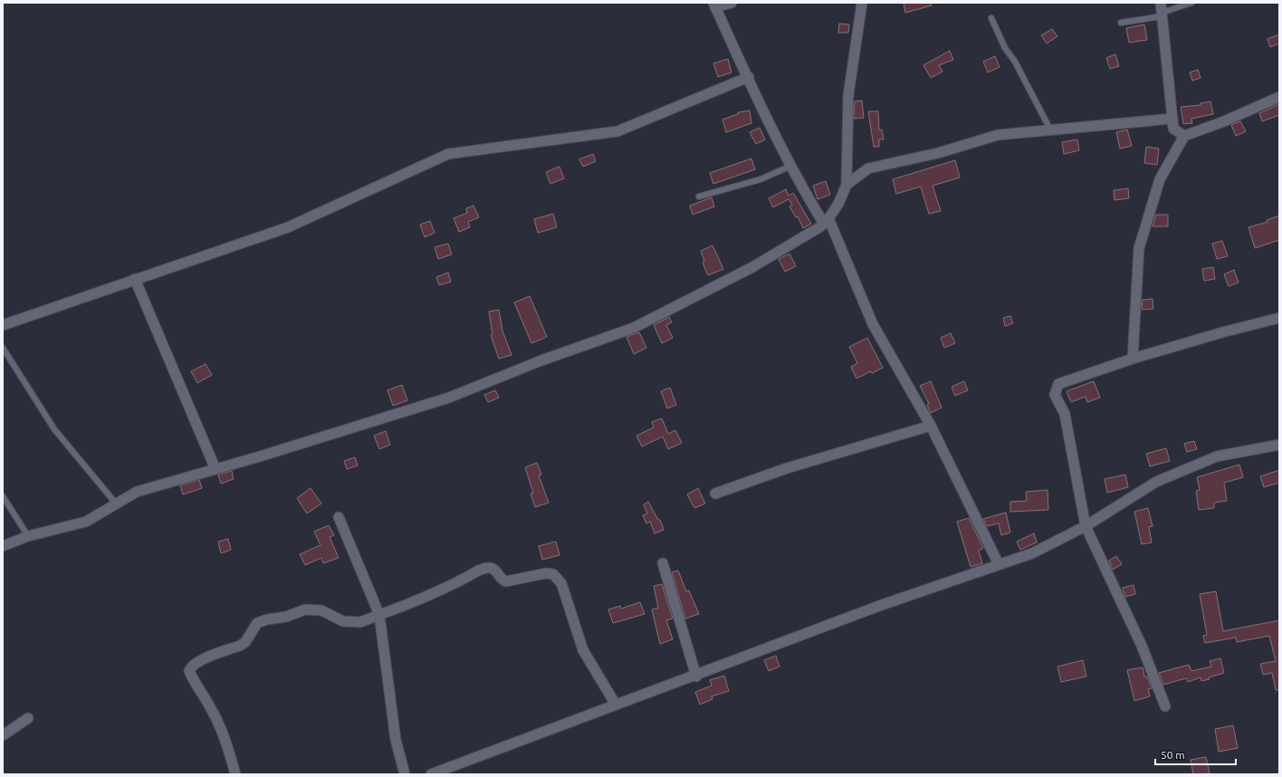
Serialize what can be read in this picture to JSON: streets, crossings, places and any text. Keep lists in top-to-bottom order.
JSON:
{
  "scale_bar": "50 m"
}
